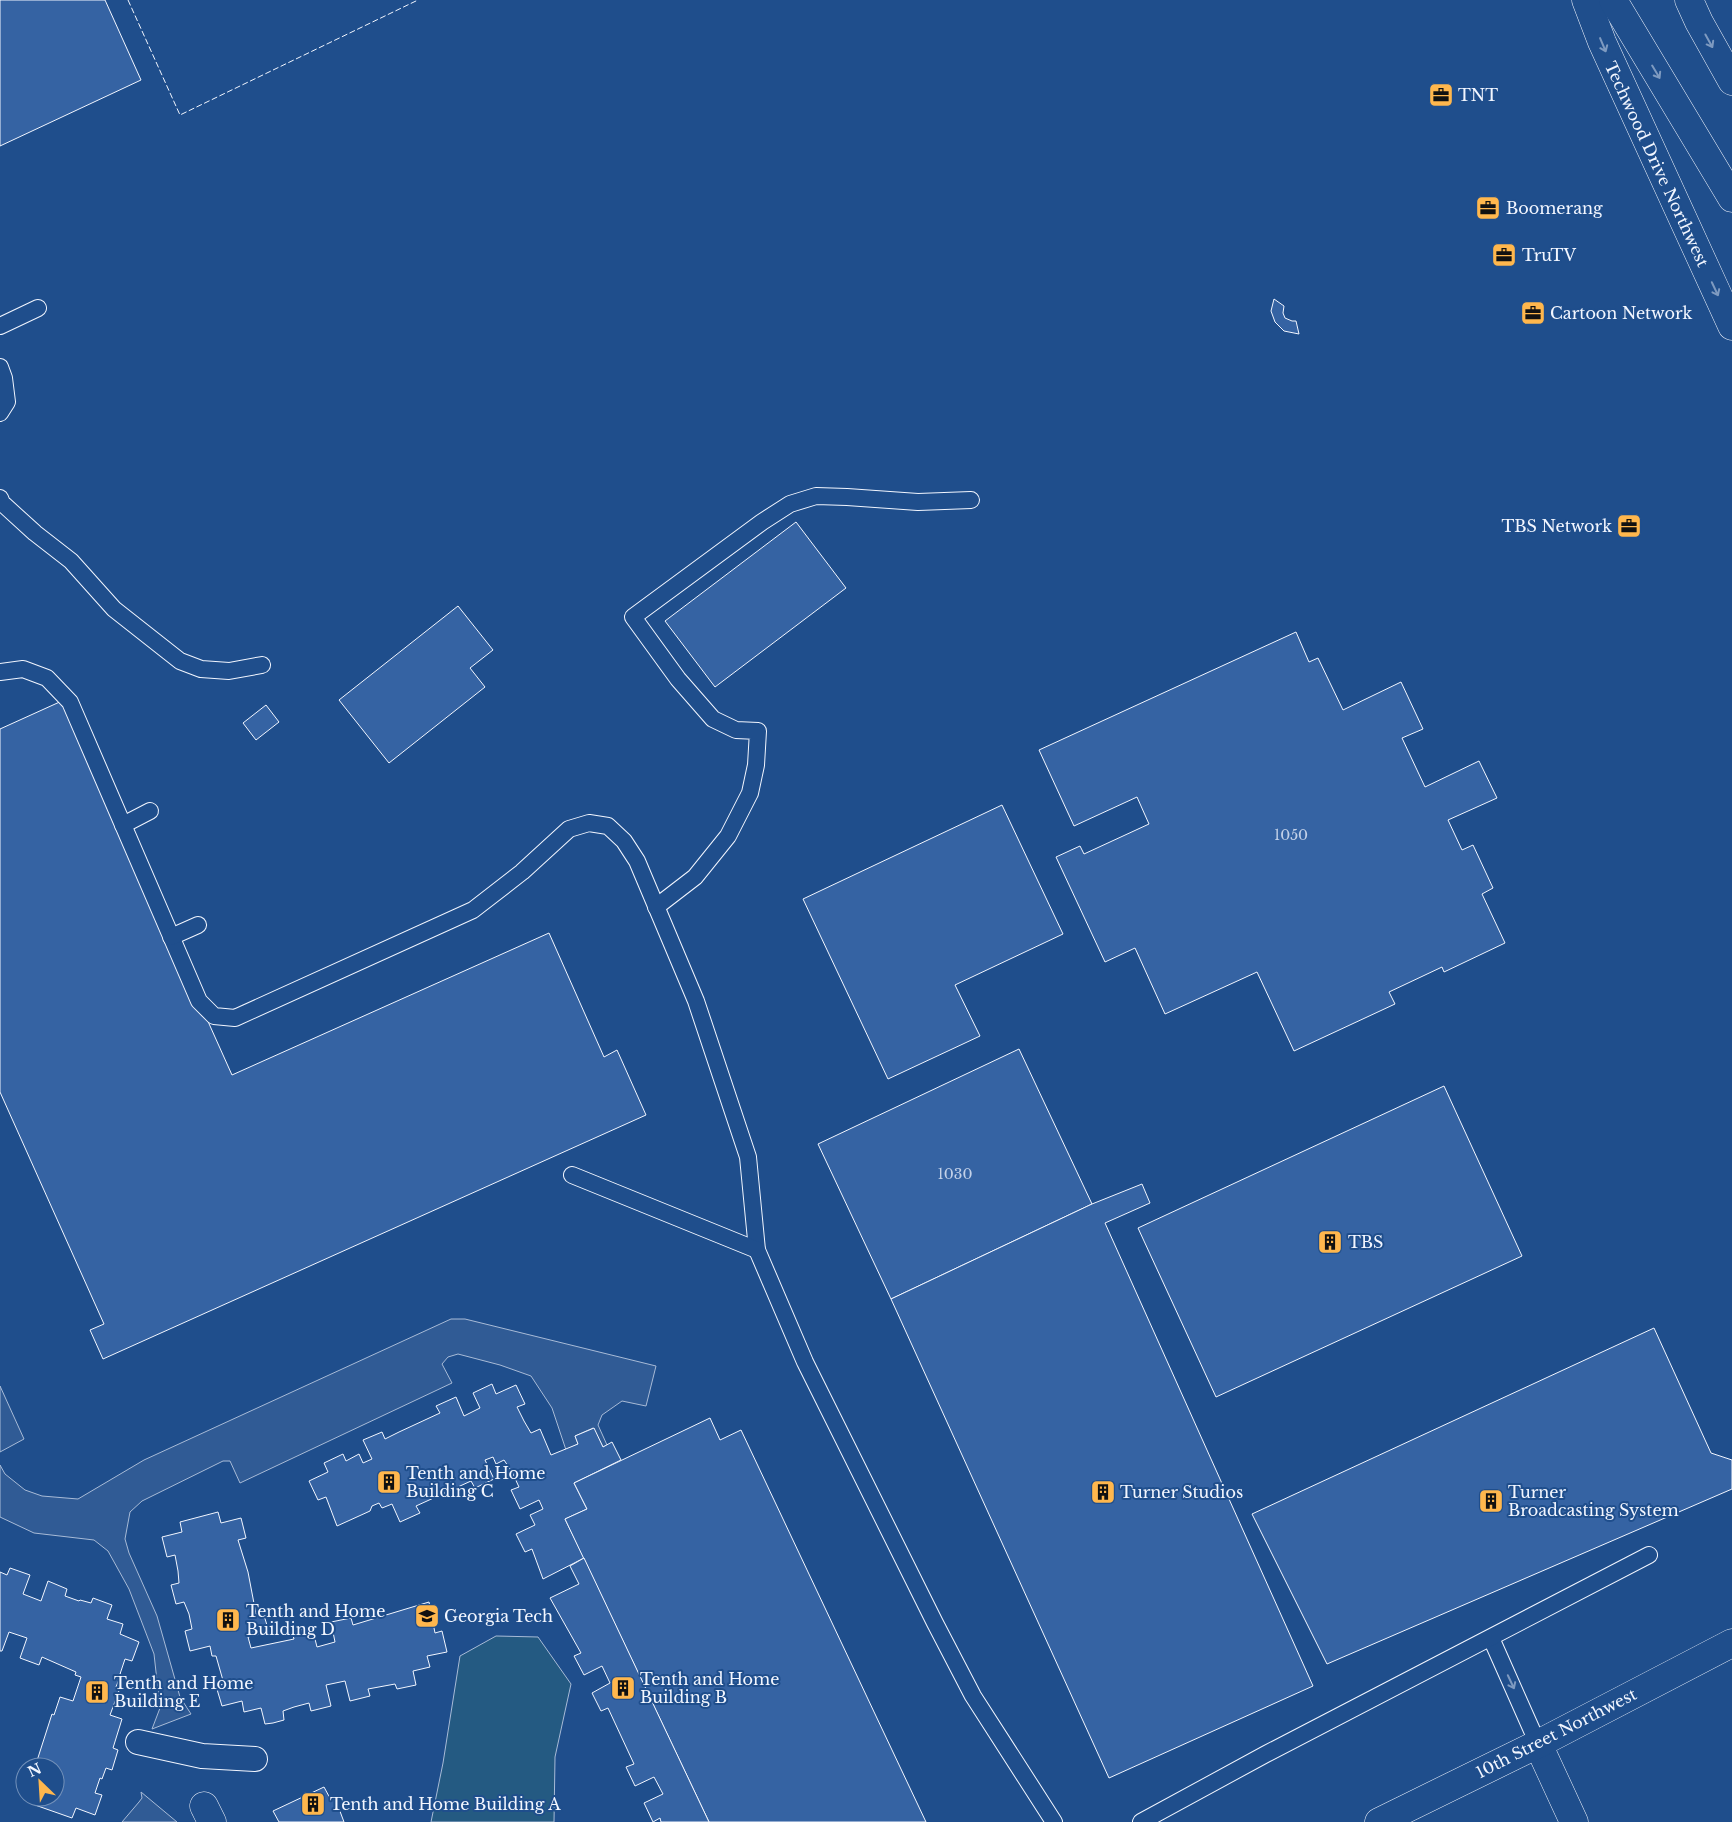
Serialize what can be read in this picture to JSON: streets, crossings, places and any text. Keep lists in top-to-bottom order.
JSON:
{
  "streets": {
    "main road": ["Techwood Drive Northwest", "10th Street Northwest"]
  },
  "places": {
    "office": [
      "TNT",
      "Boomerang",
      "TruTV",
      "Cartoon Network",
      "TBS Network"
    ],
    "building": [
      "TBS",
      "Tenth and Home Building C",
      "Turner Studios",
      "Turner Broadcasting System",
      "Tenth and Home Building D",
      "Tenth and Home Building B",
      "Tenth and Home Building E",
      "Tenth and Home Building A"
    ],
    "school or university": ["Georgia Tech"]
  },
  "house_numbers": ["1050", "1030"],
  "north": "top left"
}
